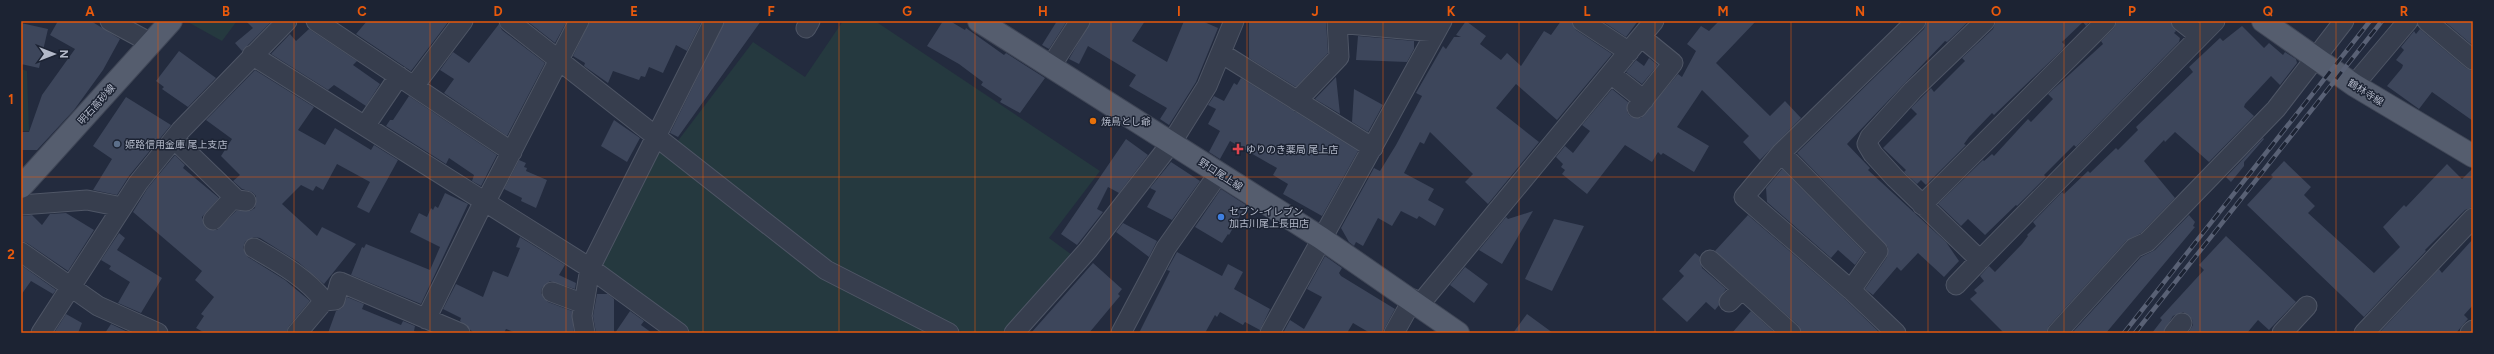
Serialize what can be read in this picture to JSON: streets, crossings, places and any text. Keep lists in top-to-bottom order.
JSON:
{
  "streets": {
    "main road": ["鶴林寺線", "明石高砂線", "野口尾上線"]
  },
  "places": {
    "other": ["焼鳥とし爺", "姫路信用金庫 尾上支店", "セブン-イレブン 加古川尾上長田店"],
    "health": ["ゆりのき薬局 尾上店"]
  },
  "north": "right",
  "grid": {
    "columns": [
      "A",
      "B",
      "C",
      "D",
      "E",
      "F",
      "G",
      "H",
      "I",
      "J",
      "K",
      "L",
      "M",
      "N",
      "O",
      "P",
      "Q",
      "R"
    ],
    "rows": ["1", "2"]
  }
}
